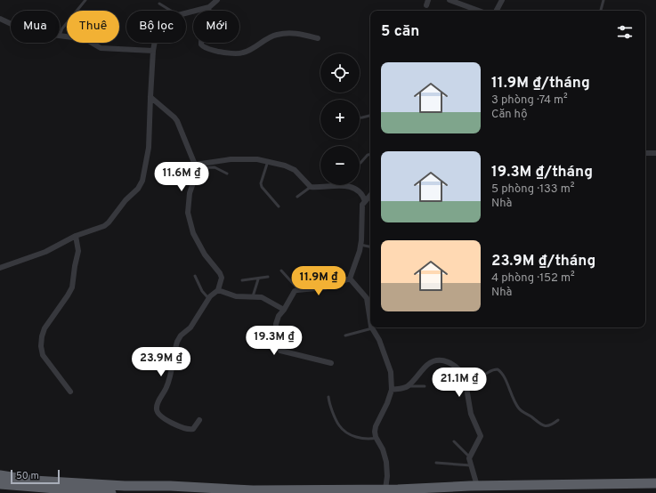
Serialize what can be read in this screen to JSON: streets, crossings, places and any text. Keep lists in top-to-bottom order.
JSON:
{
  "scale_bar": "50 m",
  "page": {
    "chip": [
      "Mua",
      "Thuê",
      "Bộ lọc",
      "Mới"
    ],
    "heading": "5 căn",
    "map_buttons": ["+", "−"],
    "list": [
      {
        "name": "11.9M ₫/tháng",
        "note": "3 phòng · 74 m² · Căn hộ"
      },
      {
        "name": "19.3M ₫/tháng",
        "note": "5 phòng · 133 m² · Nhà"
      },
      {
        "name": "23.9M ₫/tháng",
        "note": "4 phòng · 152 m² · Nhà"
      }
    ],
    "price": [
      "11.6M ₫",
      "11.9M ₫",
      "19.3M ₫",
      "23.9M ₫",
      "21.1M ₫"
    ],
    "scale": "50 m"
  }
}
